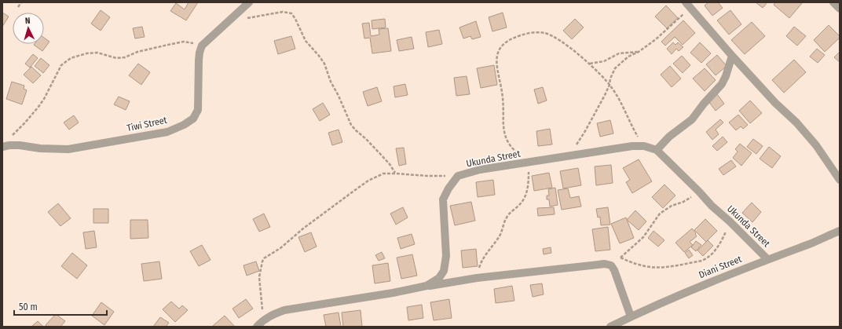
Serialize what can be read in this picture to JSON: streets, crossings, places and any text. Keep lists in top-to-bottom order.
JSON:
{
  "streets": {
    "street": ["Tiwi Street", "Ukunda Street", "Diani Street"]
  },
  "crossings": [
    ["Ukunda Street", "Diani Street"]
  ],
  "scale_bar": "50 m",
  "north": "top"
}
